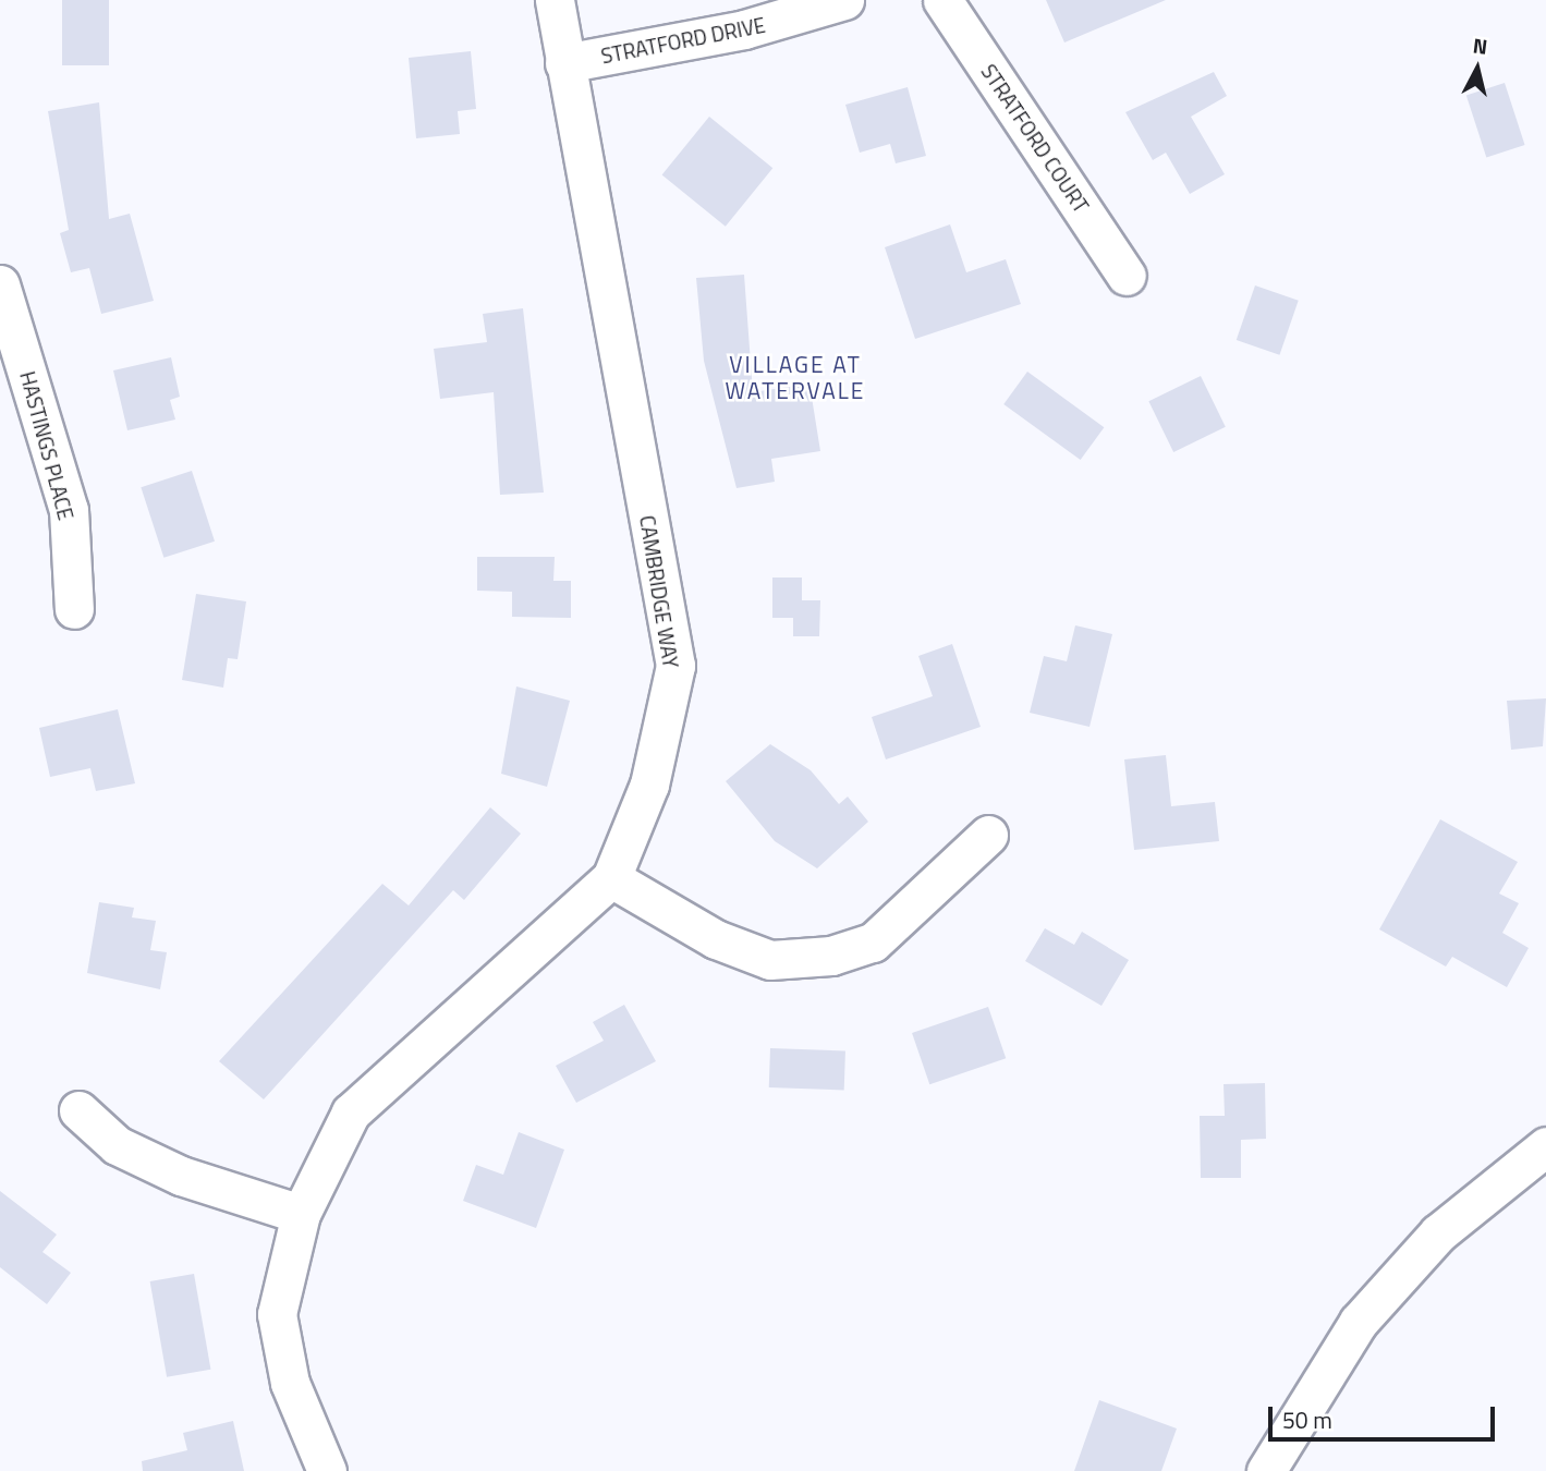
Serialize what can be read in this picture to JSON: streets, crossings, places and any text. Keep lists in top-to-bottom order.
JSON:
{
  "streets": {
    "street": [
      "STRATFORD DRIVE",
      "STRATFORD COURT",
      "HASTINGS PLACE",
      "CAMBRIDGE WAY"
    ]
  },
  "crossings": [
    ["STRATFORD DRIVE", "CAMBRIDGE WAY"]
  ],
  "districts": ["VILLAGE AT WATERVALE"],
  "scale_bar": "50 m",
  "north": "top"
}
